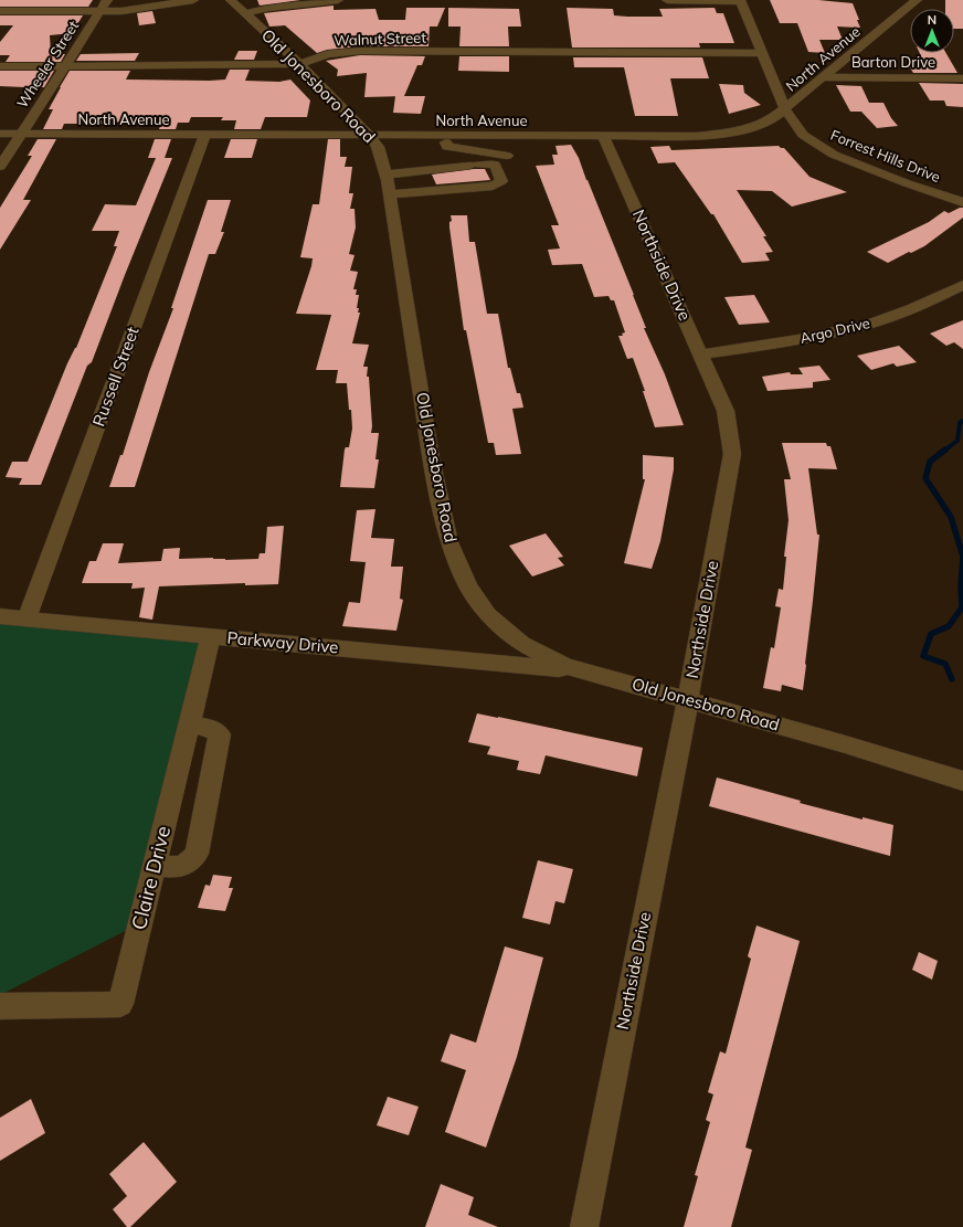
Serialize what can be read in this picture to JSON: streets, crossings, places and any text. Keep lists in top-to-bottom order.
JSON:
{
  "streets": {
    "street": [
      "Walnut Street",
      "North Avenue",
      "Barton Drive",
      "Wheeler Street",
      "Old Jonesboro Road",
      "Forrest Hills Drive",
      "Northside Drive",
      "Argo Drive",
      "Russell Street",
      "Parkway Drive",
      "Claire Drive"
    ]
  },
  "crossings": [
    ["Walnut Street", "Wheeler Street"],
    ["Walnut Street", "Old Jonesboro Road"],
    ["Walnut Street", "Forrest Hills Drive"],
    ["North Avenue", "Barton Drive"],
    ["North Avenue", "Wheeler Street"],
    ["North Avenue", "Old Jonesboro Road"],
    ["North Avenue", "Forrest Hills Drive"],
    ["North Avenue", "Northside Drive"],
    ["North Avenue", "Russell Street"],
    ["Old Jonesboro Road", "Northside Drive"],
    ["Old Jonesboro Road", "Parkway Drive"],
    ["Northside Drive", "Argo Drive"],
    ["Russell Street", "Parkway Drive"],
    ["Parkway Drive", "Claire Drive"]
  ],
  "north": "top"
}
